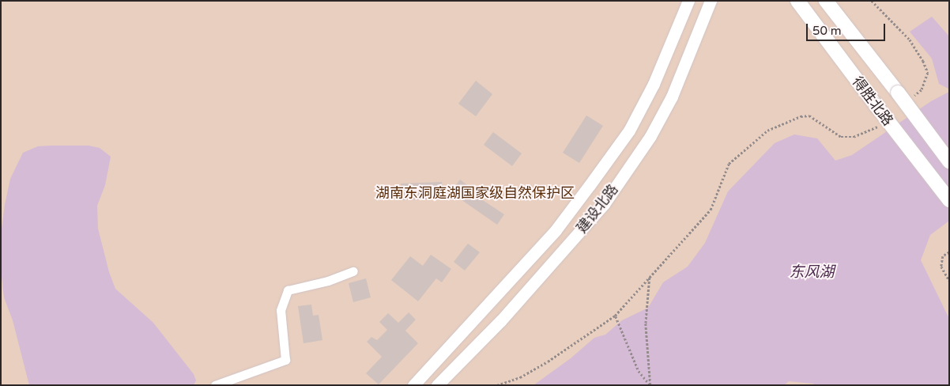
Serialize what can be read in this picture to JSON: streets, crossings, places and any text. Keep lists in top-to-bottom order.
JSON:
{
  "streets": {
    "main road": ["得胜北路", "建设北路"]
  },
  "water": ["东风湖"],
  "parks": ["湖南东洞庭湖国家级自然保护区"],
  "scale_bar": "50 m"
}
